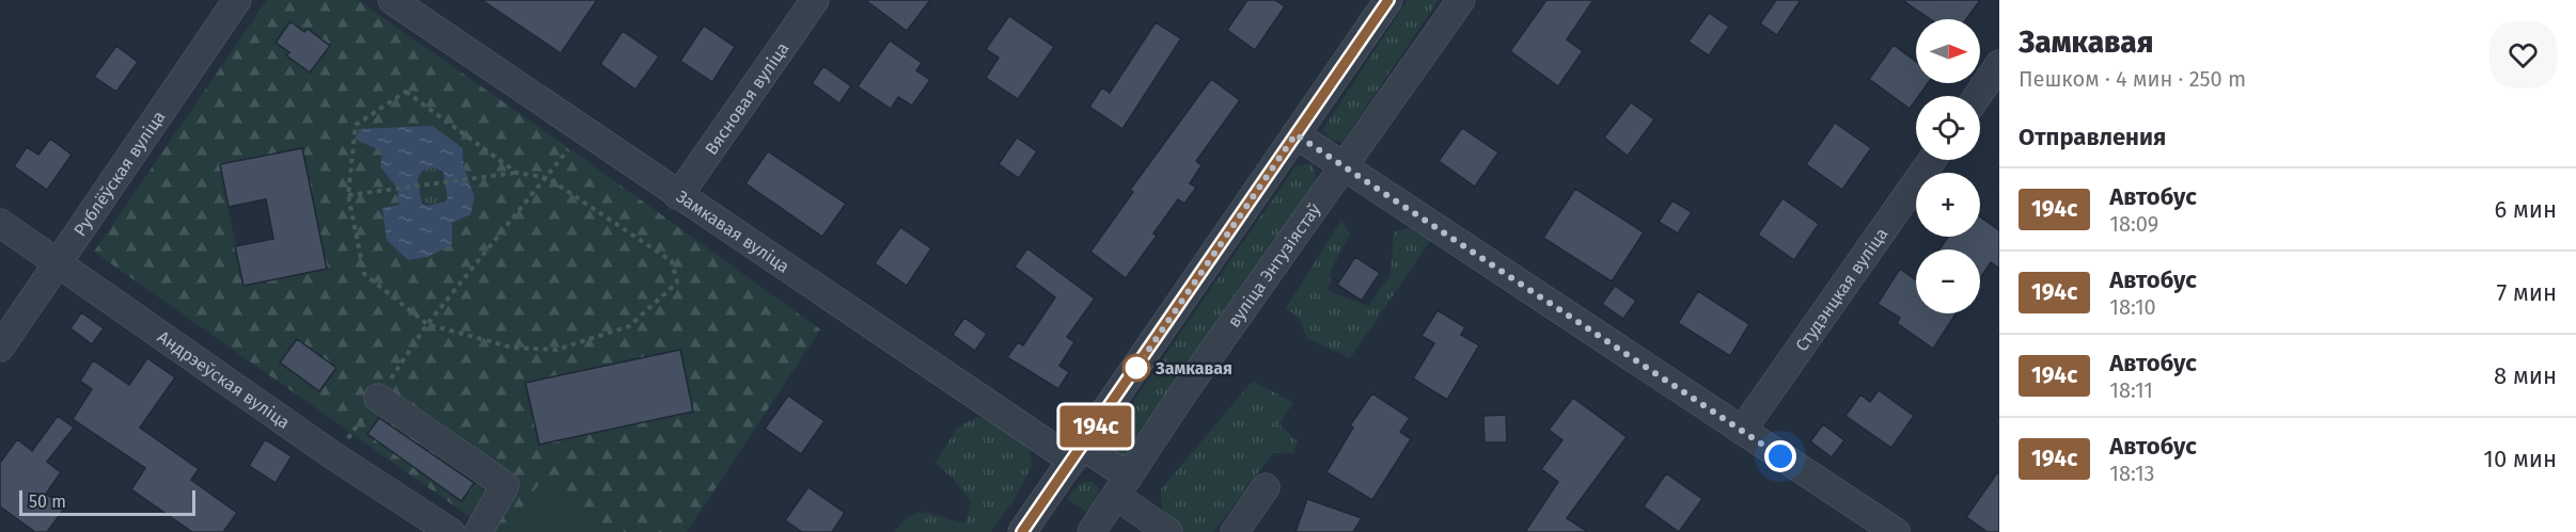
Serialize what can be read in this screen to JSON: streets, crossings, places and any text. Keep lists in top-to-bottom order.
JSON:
{
  "streets": {
    "street": [
      "Вясновая вуліца",
      "Рублёўская вуліца",
      "Замкавая вуліца",
      "вуліца Энтузіястаў",
      "Студэнцкая вуліца",
      "Андрэеўская вуліца"
    ]
  },
  "crossings": [
    ["Вясновая вуліца", "Замкавая вуліца"],
    ["Рублёўская вуліца", "Андрэеўская вуліца"],
    ["Замкавая вуліца", "вуліца Энтузіястаў"]
  ],
  "places": ["Замкавая"],
  "lines": ["bus line 194с"],
  "scale_bar": "50 m",
  "north": "right",
  "page": {
    "on_map": "194с",
    "heading": [
      ["Замкавая", "Пешком · 4 мин · 250 m"],
      "Отправления"
    ],
    "map_buttons": ["+", "−"],
    "list": [
      {
        "mark": "194с",
        "name": "Автобус",
        "note": "18:09",
        "value": "6 мин"
      },
      {
        "mark": "194с",
        "name": "Автобус",
        "note": "18:10",
        "value": "7 мин"
      },
      {
        "mark": "194с",
        "name": "Автобус",
        "note": "18:11",
        "value": "8 мин"
      },
      {
        "mark": "194с",
        "name": "Автобус",
        "note": "18:13",
        "value": "10 мин"
      }
    ],
    "scale": "50 m"
  }
}
